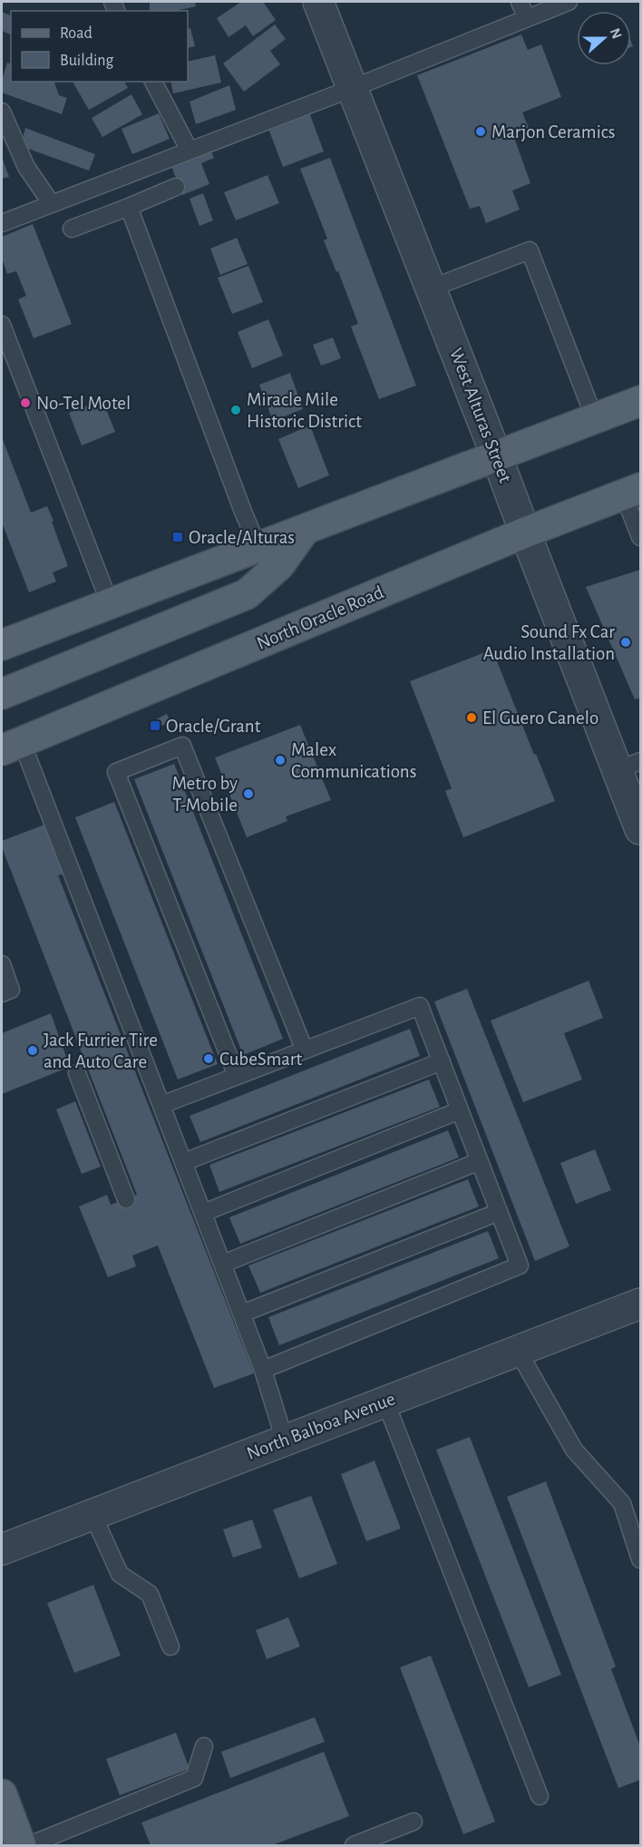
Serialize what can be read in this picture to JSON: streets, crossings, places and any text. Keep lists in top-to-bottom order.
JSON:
{
  "streets": {
    "main road": ["North Oracle Road"],
    "street": ["West Alturas Street", "North Balboa Avenue"]
  },
  "crossings": [
    ["West Alturas Street", "North Oracle Road"]
  ],
  "places": {
    "other": [
      "Marjon Ceramics",
      "No-Tel Motel",
      "Miracle Mile Historic District",
      "Sound Fx Car Audio Installation",
      "El Guero Canelo",
      "Malex Communications",
      "Metro by T-Mobile",
      "Jack Furrier Tire and Auto Care",
      "CubeSmart"
    ],
    "transit": ["Oracle/Alturas", "Oracle/Grant"]
  },
  "legend": ["Road", "Building"],
  "north": "right"
}
